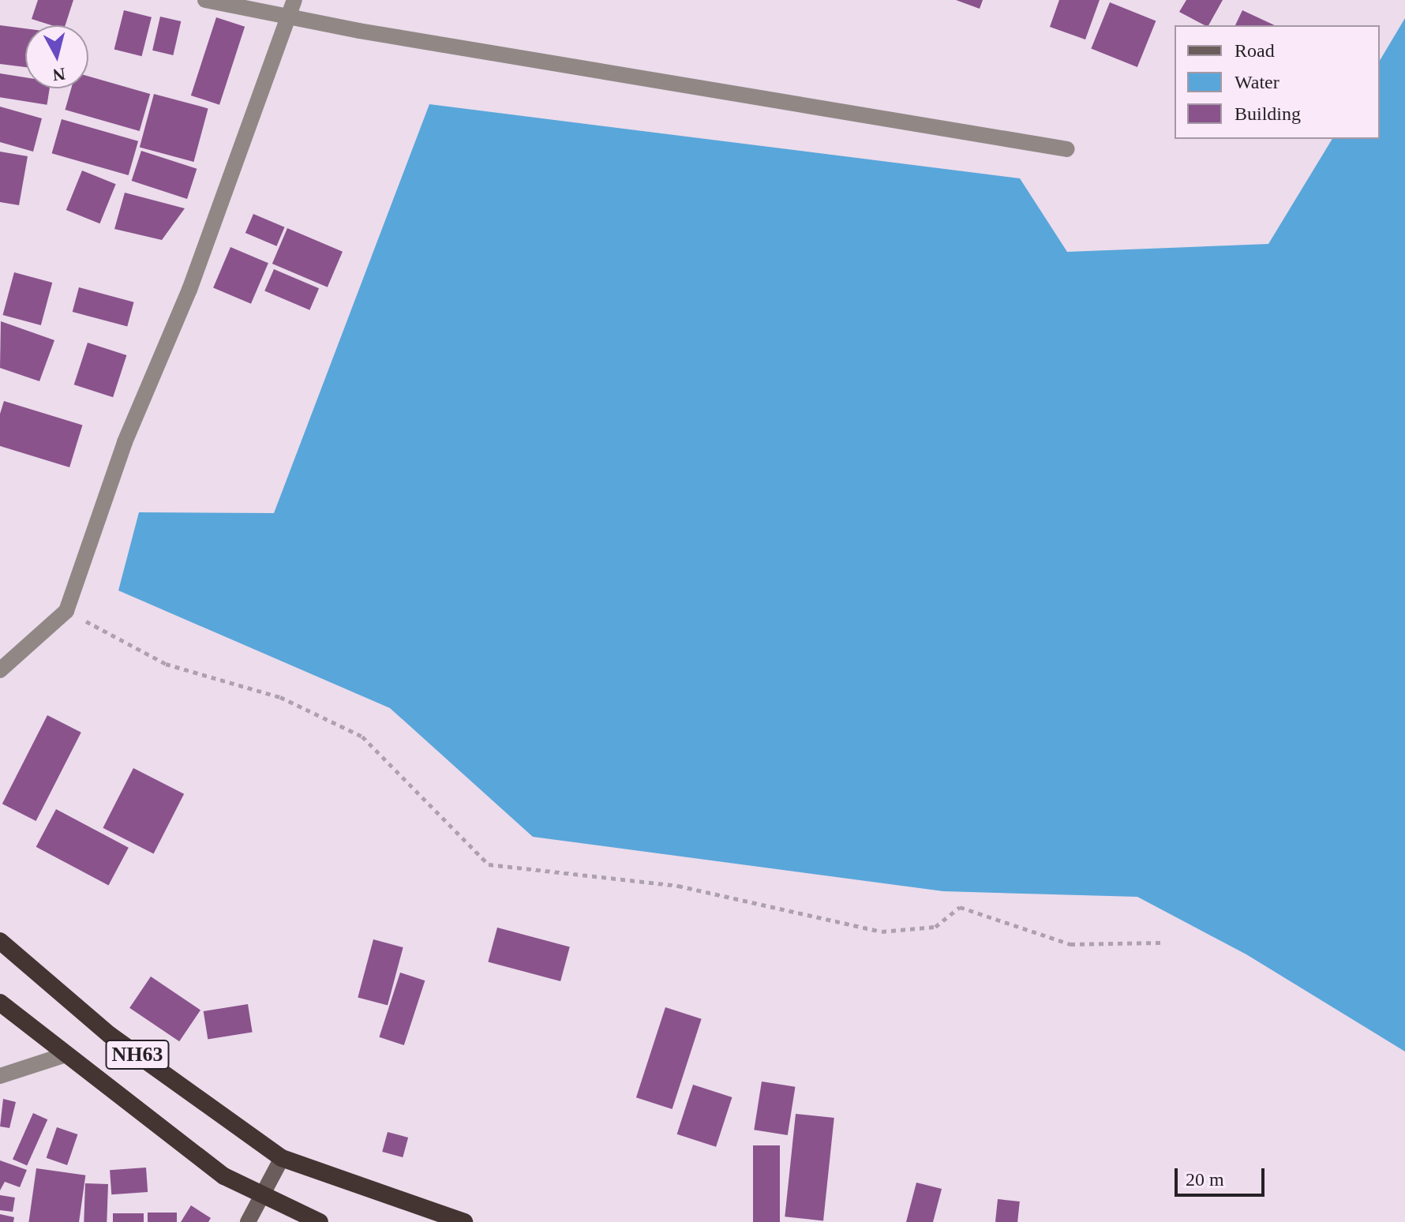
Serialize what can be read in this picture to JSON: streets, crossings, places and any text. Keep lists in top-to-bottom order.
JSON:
{
  "streets": {
    "highway": ["NH63"]
  },
  "legend": ["Road", "Water", "Building"],
  "scale_bar": "20 m",
  "north": "bottom"
}
